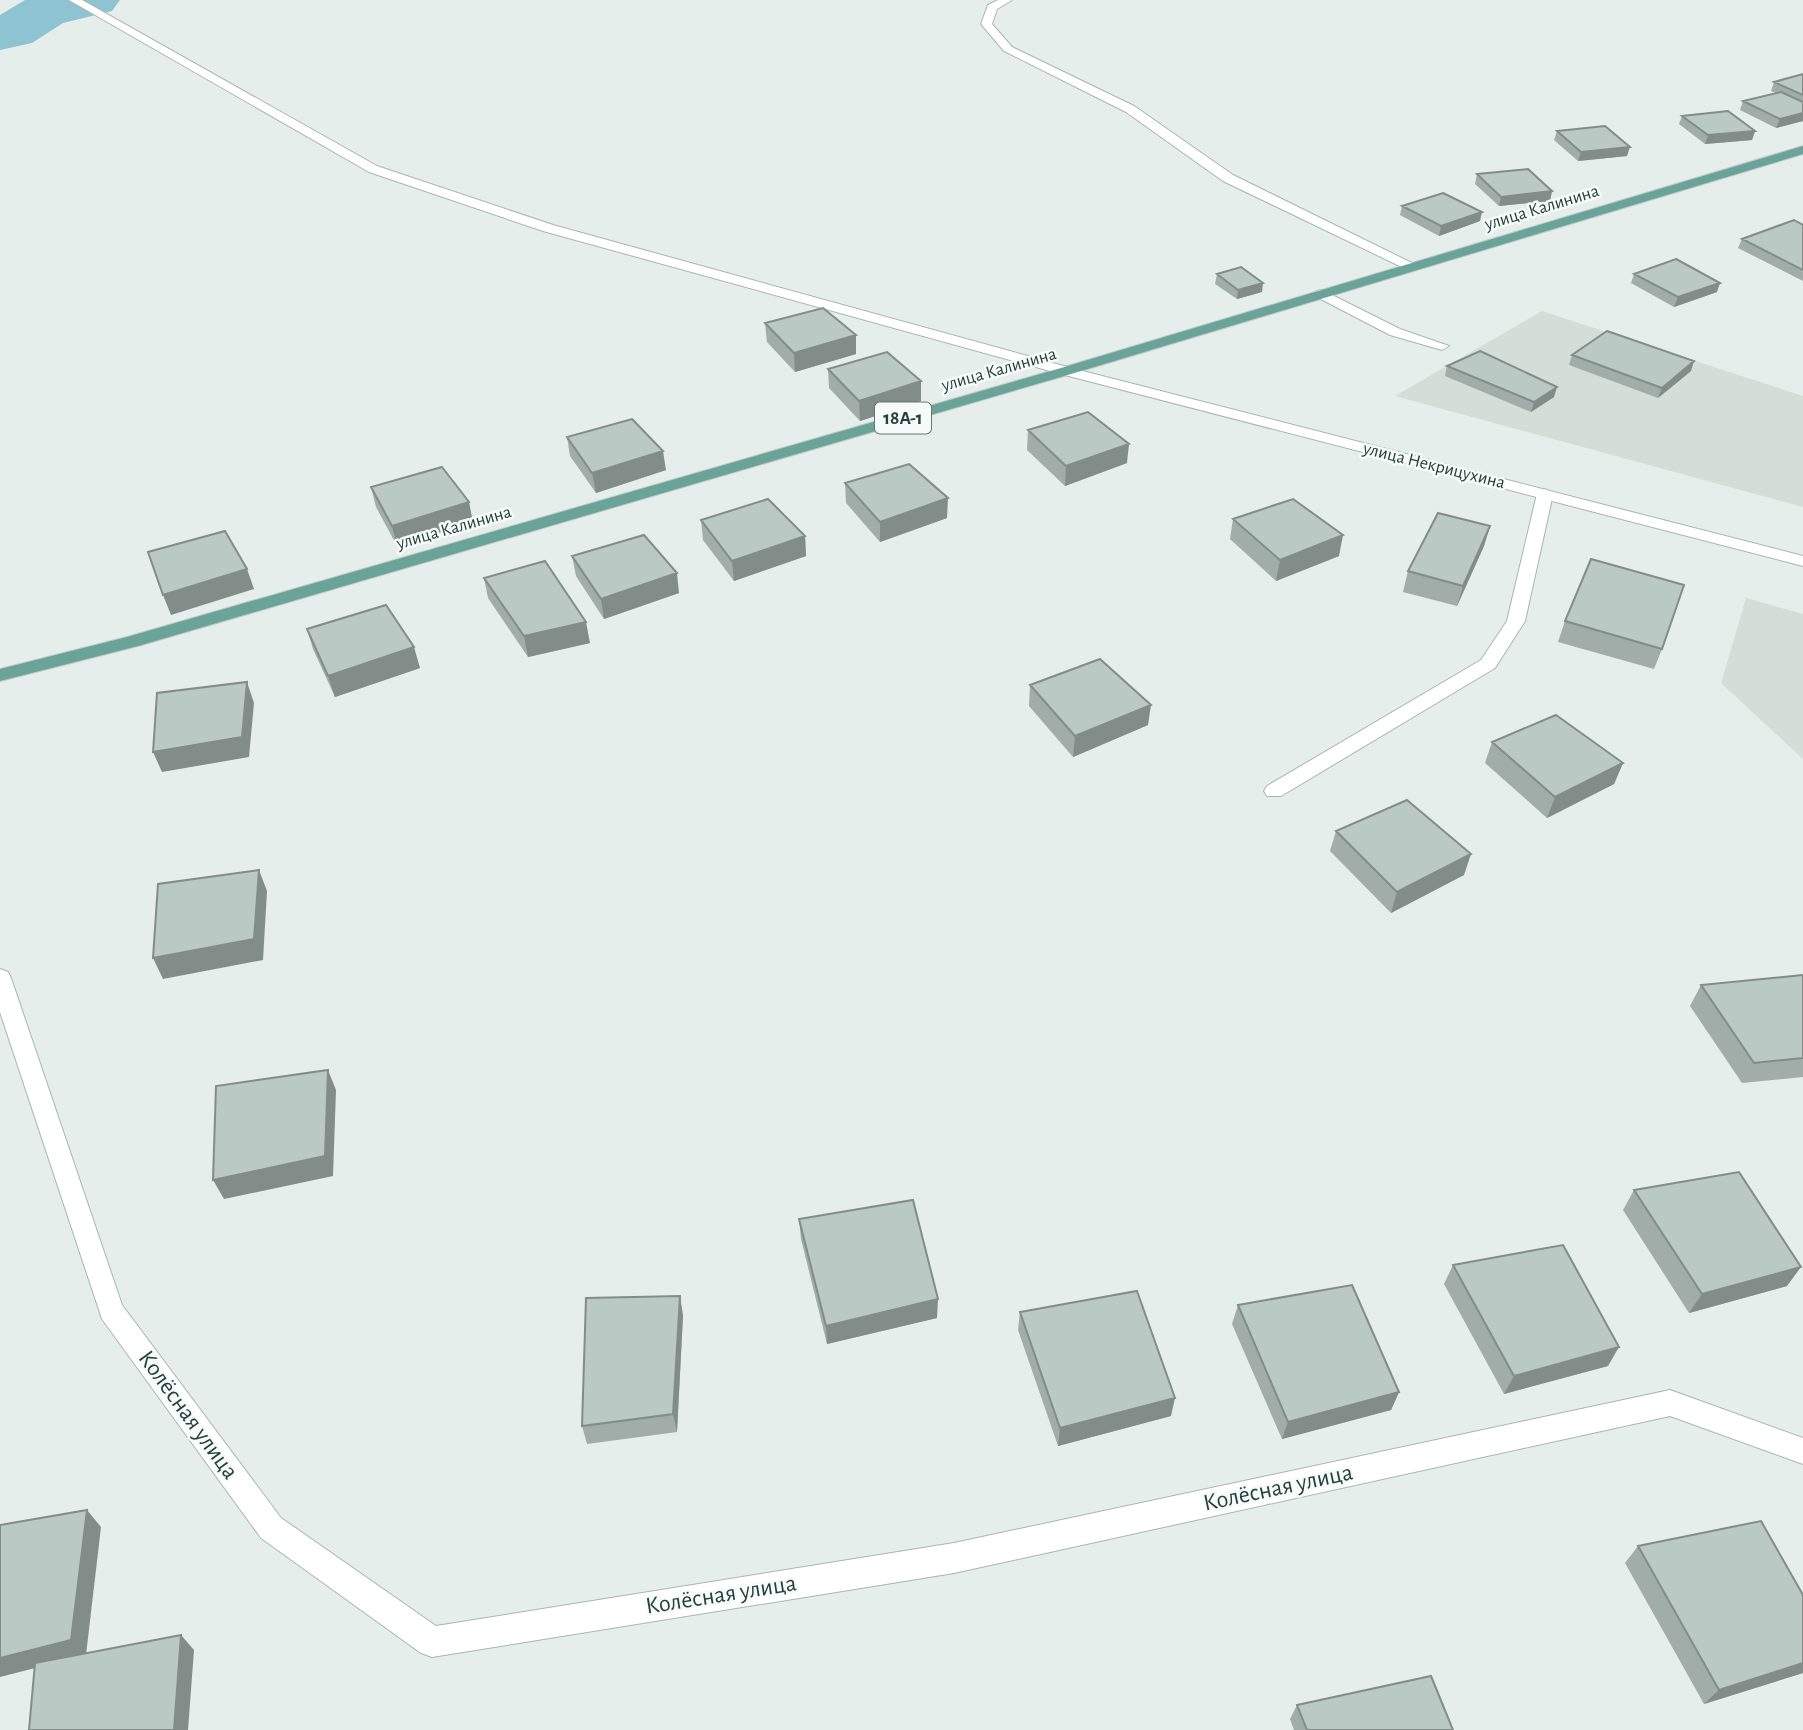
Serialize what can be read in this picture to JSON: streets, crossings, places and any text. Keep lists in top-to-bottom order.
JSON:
{
  "streets": {
    "main road": ["улица Калинина", "18А-1"],
    "street": ["улица Некрицухина", "Колёсная улица"]
  },
  "crossings": [
    ["улица Калинина", "улица Некрицухина"]
  ]
}
